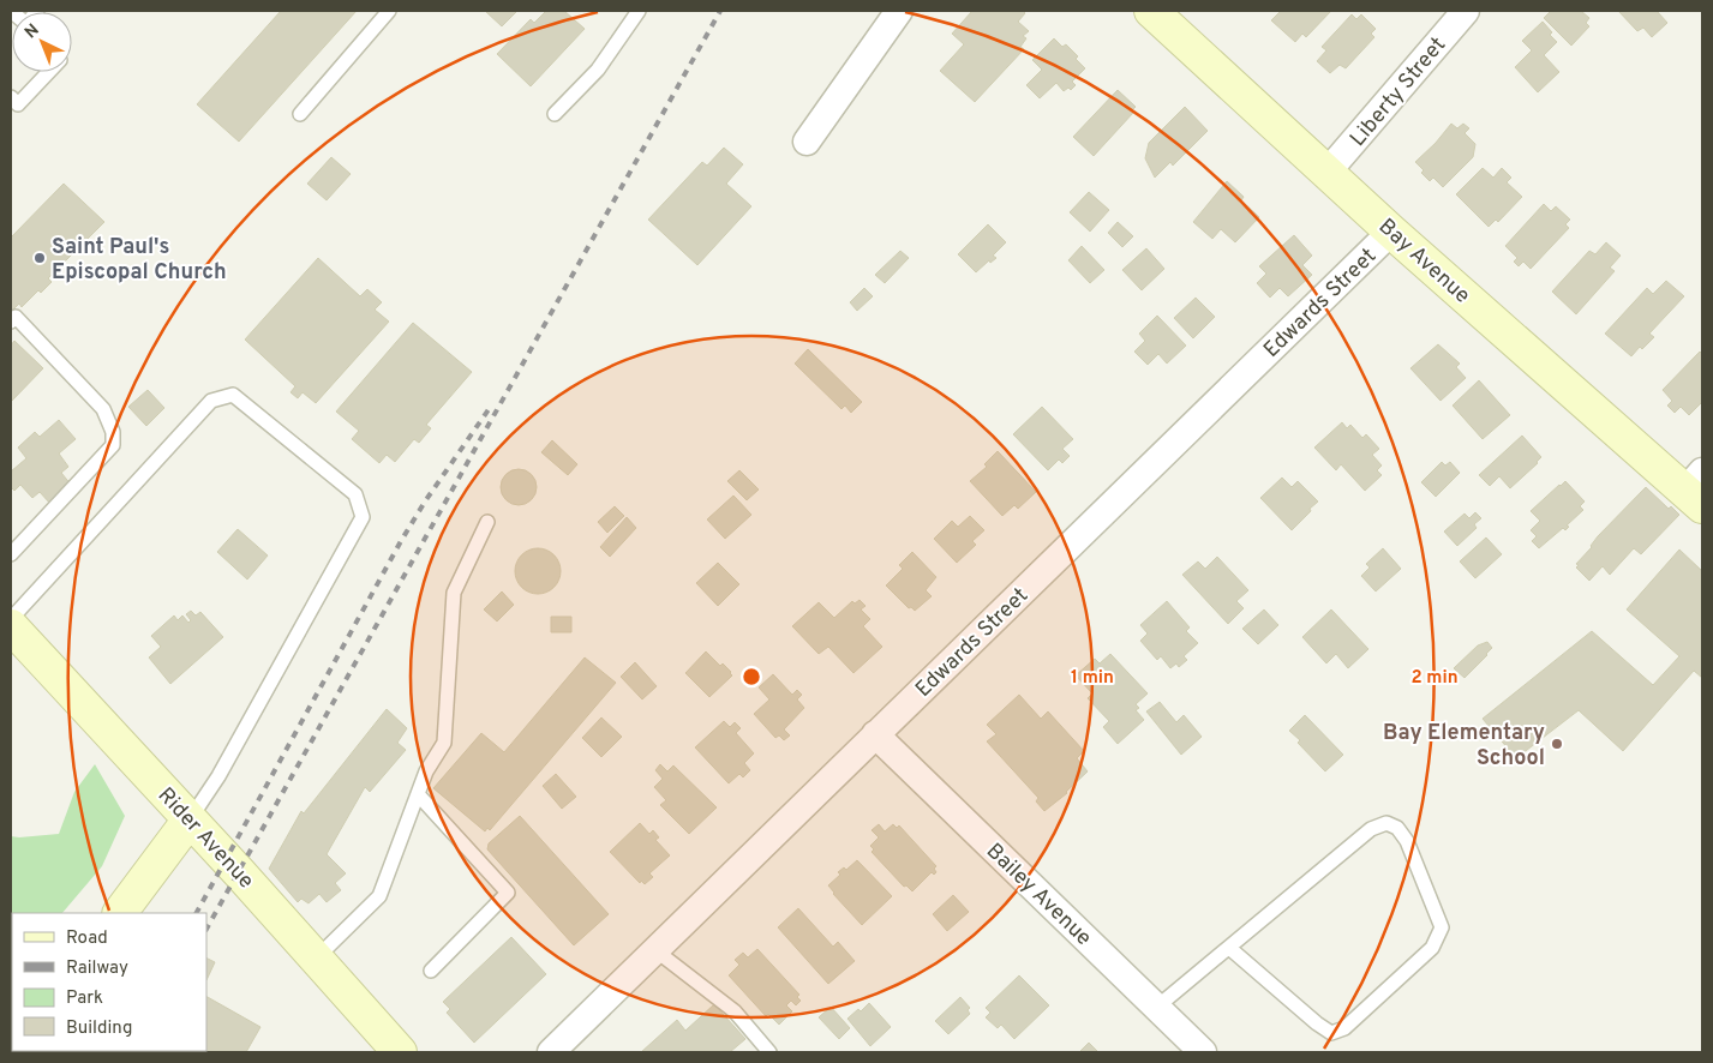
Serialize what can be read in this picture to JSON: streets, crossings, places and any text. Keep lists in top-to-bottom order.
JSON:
{
  "streets": {
    "street": [
      "Liberty Street",
      "Bay Avenue",
      "Edwards Street",
      "Rider Avenue",
      "Bailey Avenue"
    ]
  },
  "crossings": [
    ["Liberty Street", "Bay Avenue"],
    ["Bay Avenue", "Edwards Street"],
    ["Edwards Street", "Bailey Avenue"]
  ],
  "places": ["Saint Paul's Episcopal Church", "Bay Elementary School"],
  "legend": [
    "Road",
    "Railway",
    "Park",
    "Building"
  ],
  "north": "top left",
  "rings": ["1 min", "2 min"]
}
